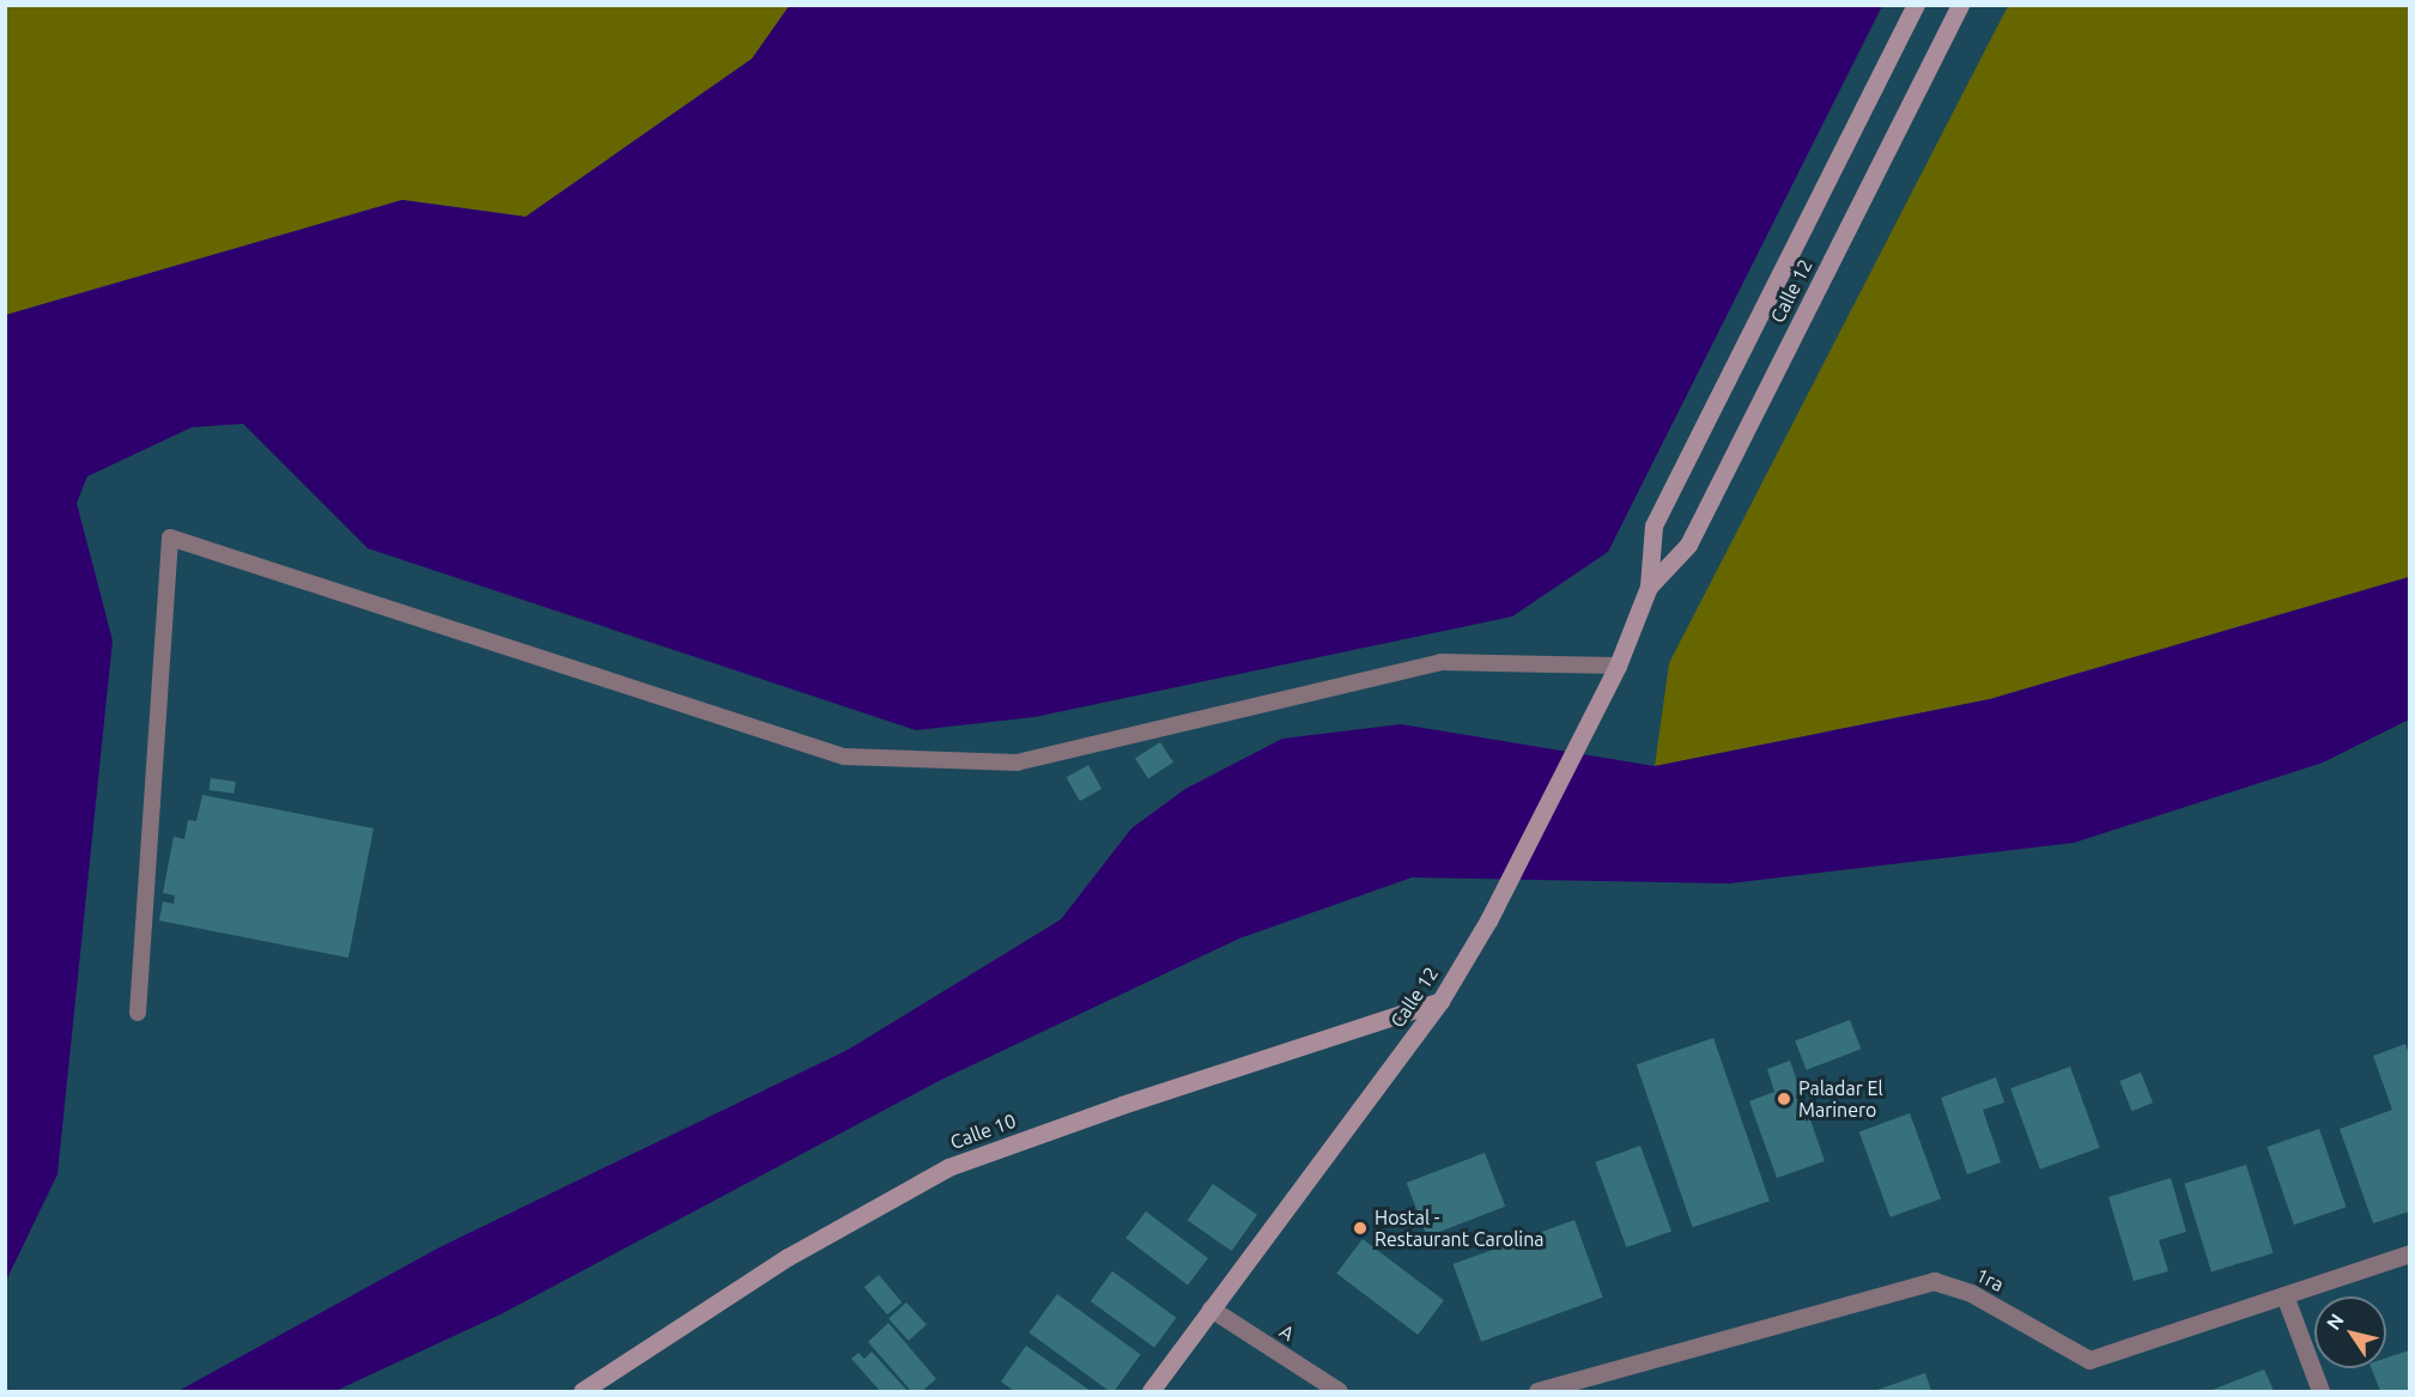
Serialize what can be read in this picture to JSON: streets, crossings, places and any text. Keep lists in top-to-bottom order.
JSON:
{
  "streets": {
    "main road": ["Calle 12", "Calle 10"],
    "street": ["1ra", "A"]
  },
  "crossings": [
    ["Calle 12", "Calle 10"],
    ["Calle 12", "A"]
  ],
  "places": ["Paladar El Marinero", "Hostal - Restaurant Carolina"],
  "north": "top left"
}
